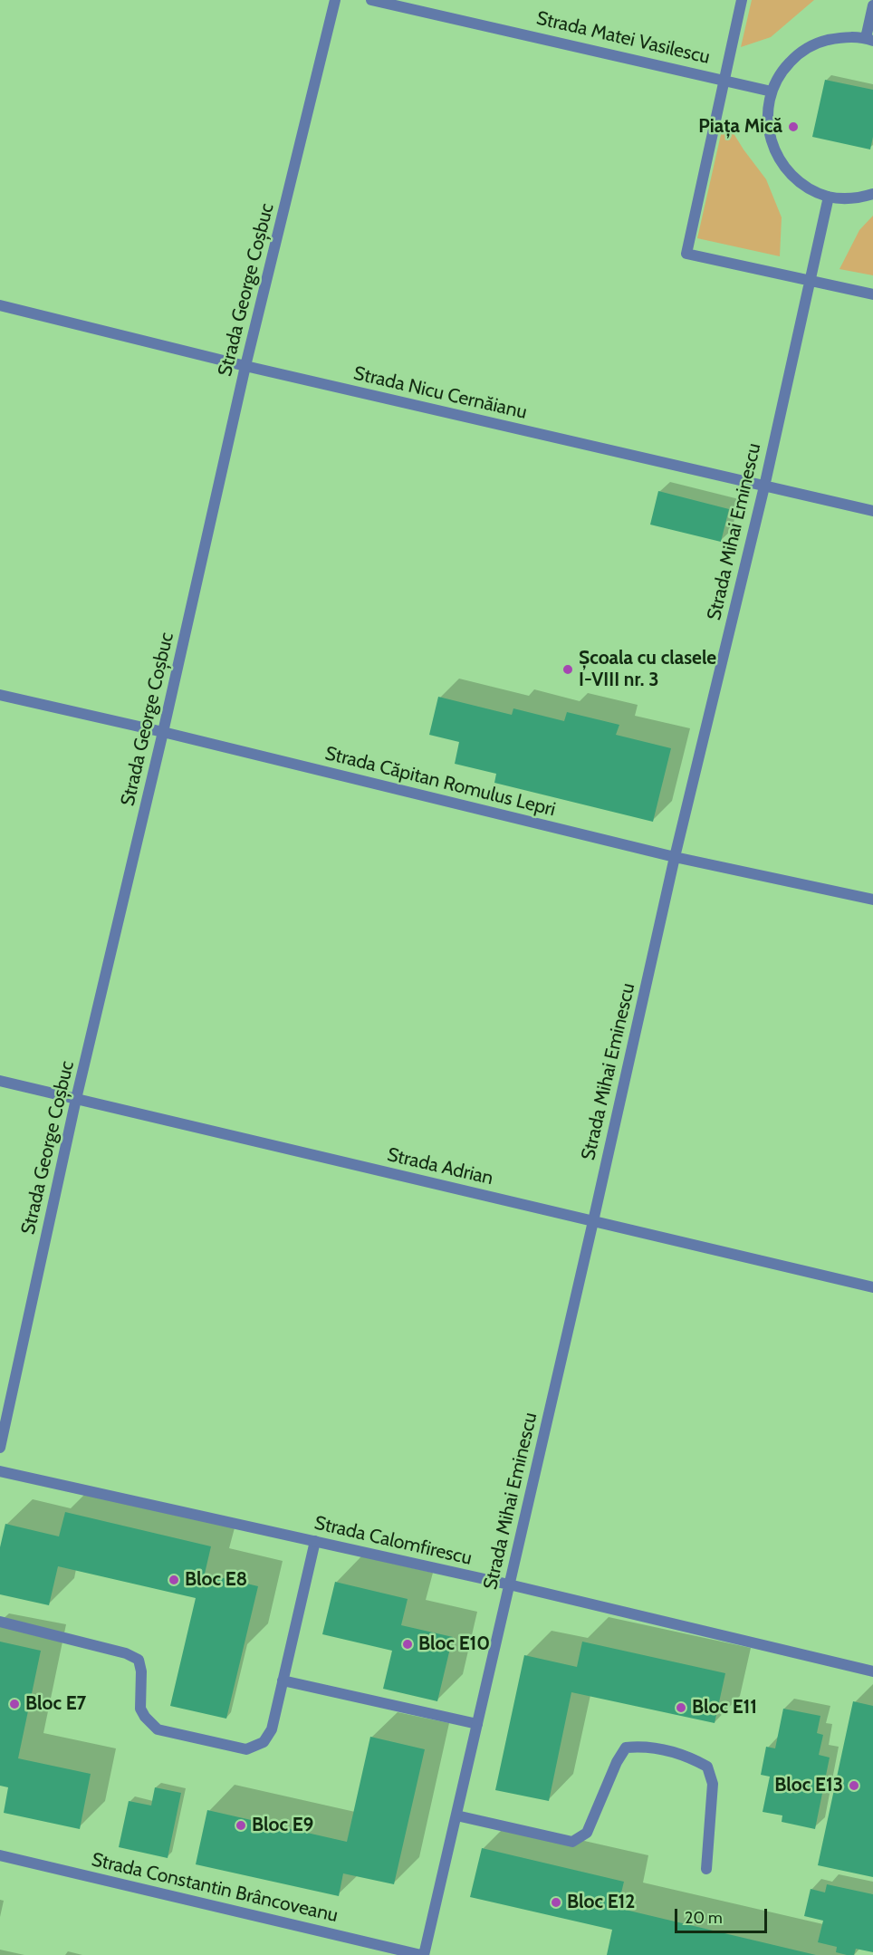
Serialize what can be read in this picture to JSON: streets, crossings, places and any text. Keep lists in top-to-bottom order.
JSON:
{
  "streets": {
    "street": [
      "Strada Matei Vasilescu",
      "Strada George Coșbuc",
      "Strada Nicu Cernăianu",
      "Strada Mihai Eminescu",
      "Strada Căpitan Romulus Lepri",
      "Strada Adrian",
      "Strada Calomfirescu",
      "Strada Constantin Brâncoveanu"
    ]
  },
  "crossings": [
    ["Strada George Coșbuc", "Strada Nicu Cernăianu"],
    ["Strada George Coșbuc", "Strada Căpitan Romulus Lepri"],
    ["Strada George Coșbuc", "Strada Adrian"],
    ["Strada Nicu Cernăianu", "Strada Mihai Eminescu"],
    ["Strada Mihai Eminescu", "Strada Căpitan Romulus Lepri"],
    ["Strada Mihai Eminescu", "Strada Adrian"],
    ["Strada Mihai Eminescu", "Strada Calomfirescu"],
    ["Strada Mihai Eminescu", "Strada Constantin Brâncoveanu"]
  ],
  "places": [
    "Piața Mică",
    "Școala cu clasele I-VIII nr. 3",
    "Bloc E8",
    "Bloc E10",
    "Bloc E7",
    "Bloc E11",
    "Bloc E13",
    "Bloc E9",
    "Bloc E12"
  ],
  "scale_bar": "20 m"
}
